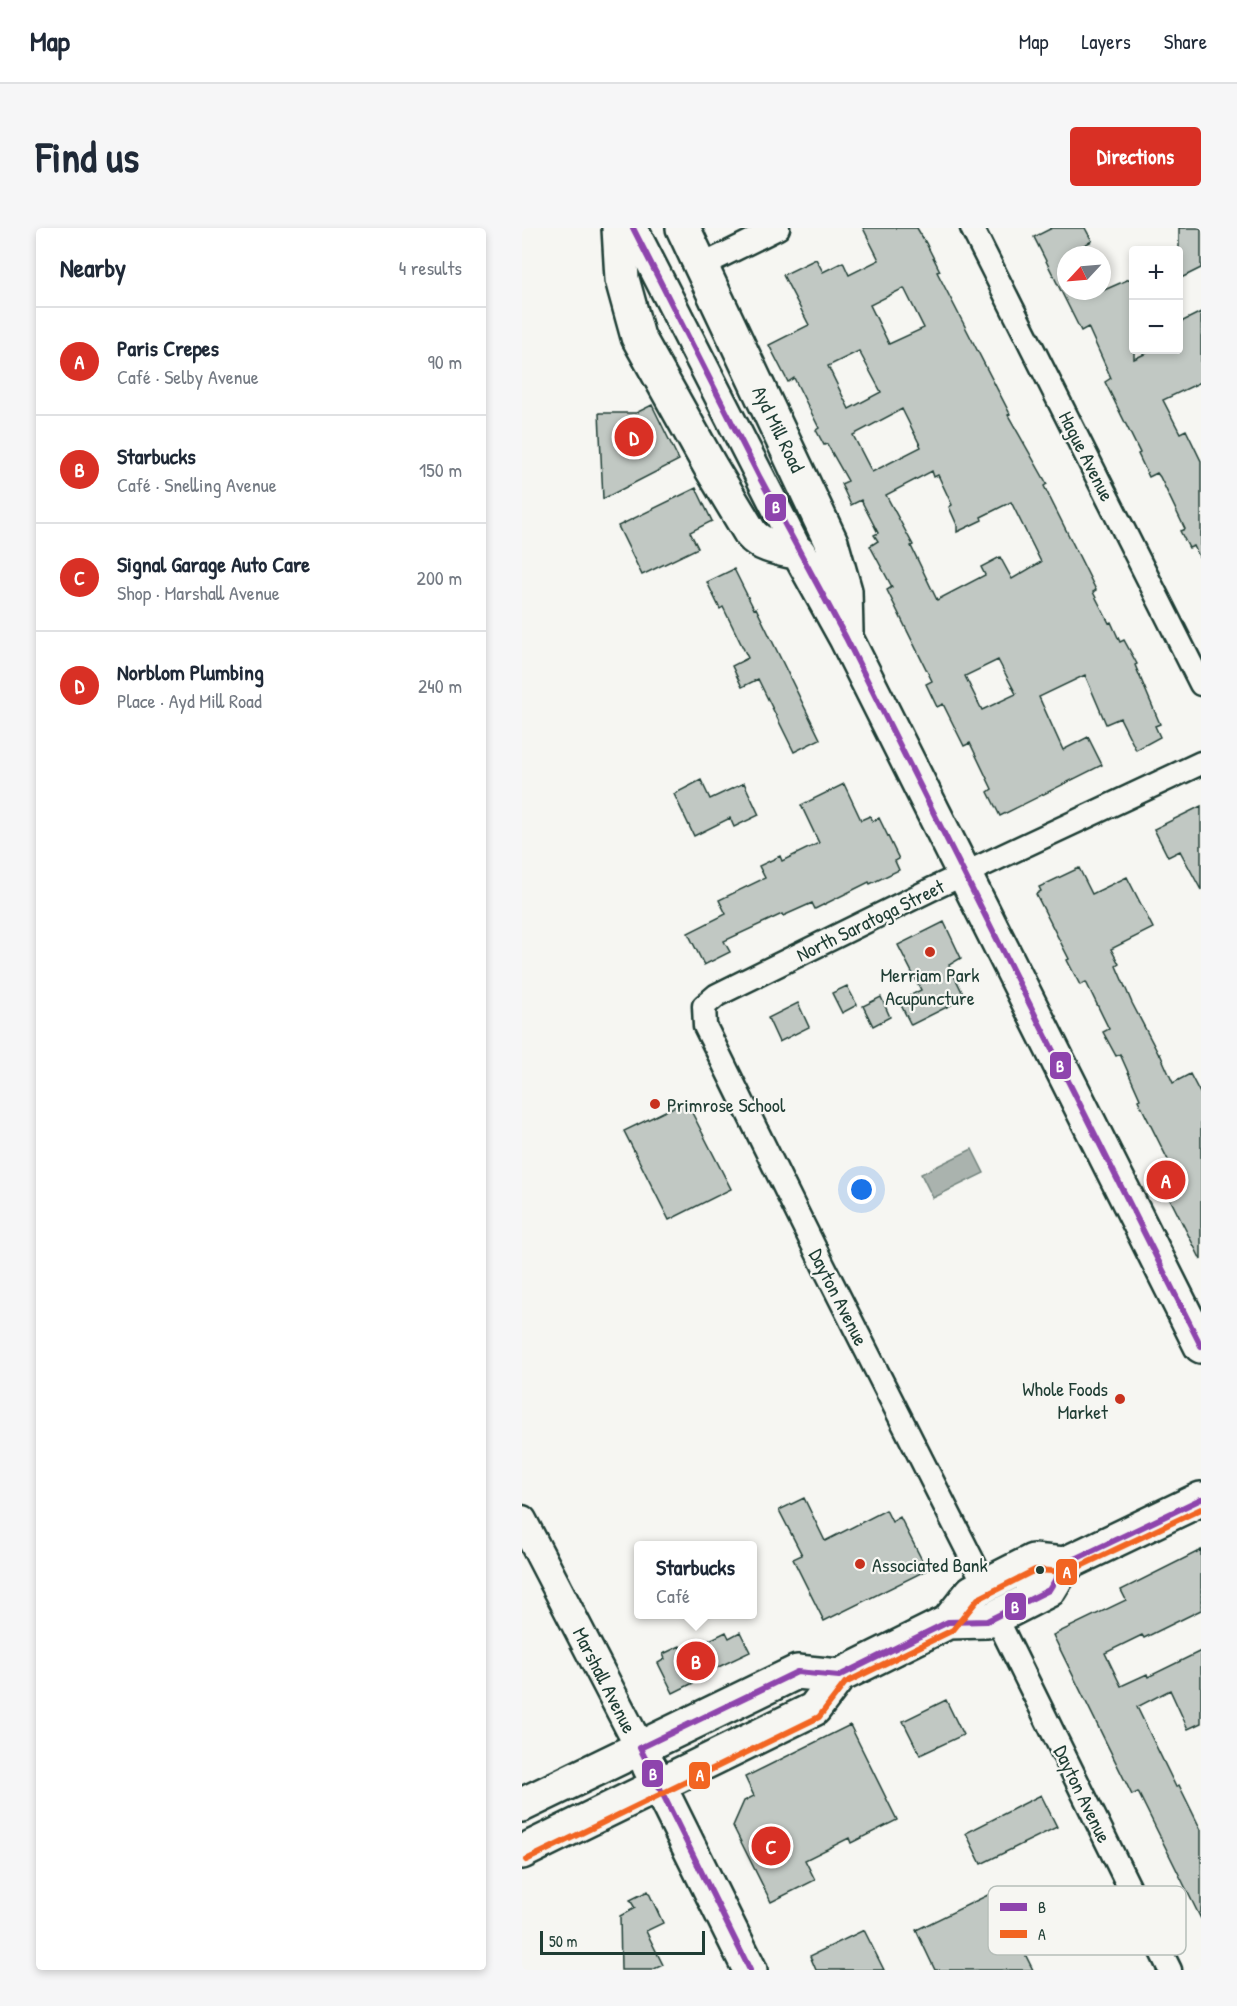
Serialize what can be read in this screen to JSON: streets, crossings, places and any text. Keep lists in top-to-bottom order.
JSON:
{
  "streets": {
    "main road": ["Ayd Mill Road", "Marshall Avenue"],
    "street": ["Hague Avenue", "North Saratoga Street", "Dayton Avenue"]
  },
  "crossings": [
    ["North Saratoga Street", "Dayton Avenue"]
  ],
  "places": [
    "Merriam Park Acupuncture",
    "Primrose School",
    "Whole Foods Market",
    "Associated Bank"
  ],
  "lines": ["transit line B", "transit line A"],
  "legend": ["B", "A"],
  "scale_bar": "50 m",
  "north": "bottom left",
  "page": {
    "header": "Map",
    "nav": ["Map", "Layers", "Share"],
    "buttons": "Directions",
    "title": "Find us",
    "heading": ["Nearby", "4 results"],
    "map_buttons": ["+", "−"],
    "list": [
      {
        "mark": "A",
        "name": "Paris Crepes",
        "note": "Café · Selby Avenue",
        "value": "90 m"
      },
      {
        "mark": "B",
        "name": "Starbucks",
        "note": "Café · Snelling Avenue",
        "value": "150 m"
      },
      {
        "mark": "C",
        "name": "Signal Garage Auto Care",
        "note": "Shop · Marshall Avenue",
        "value": "200 m"
      },
      {
        "mark": "D",
        "name": "Norblom Plumbing",
        "note": "Place · Ayd Mill Road",
        "value": "240 m"
      }
    ],
    "pins": [
      "D",
      "A",
      "B",
      "C"
    ],
    "popup": ["Starbucks", "Café"],
    "scale": "50 m"
  }
}
